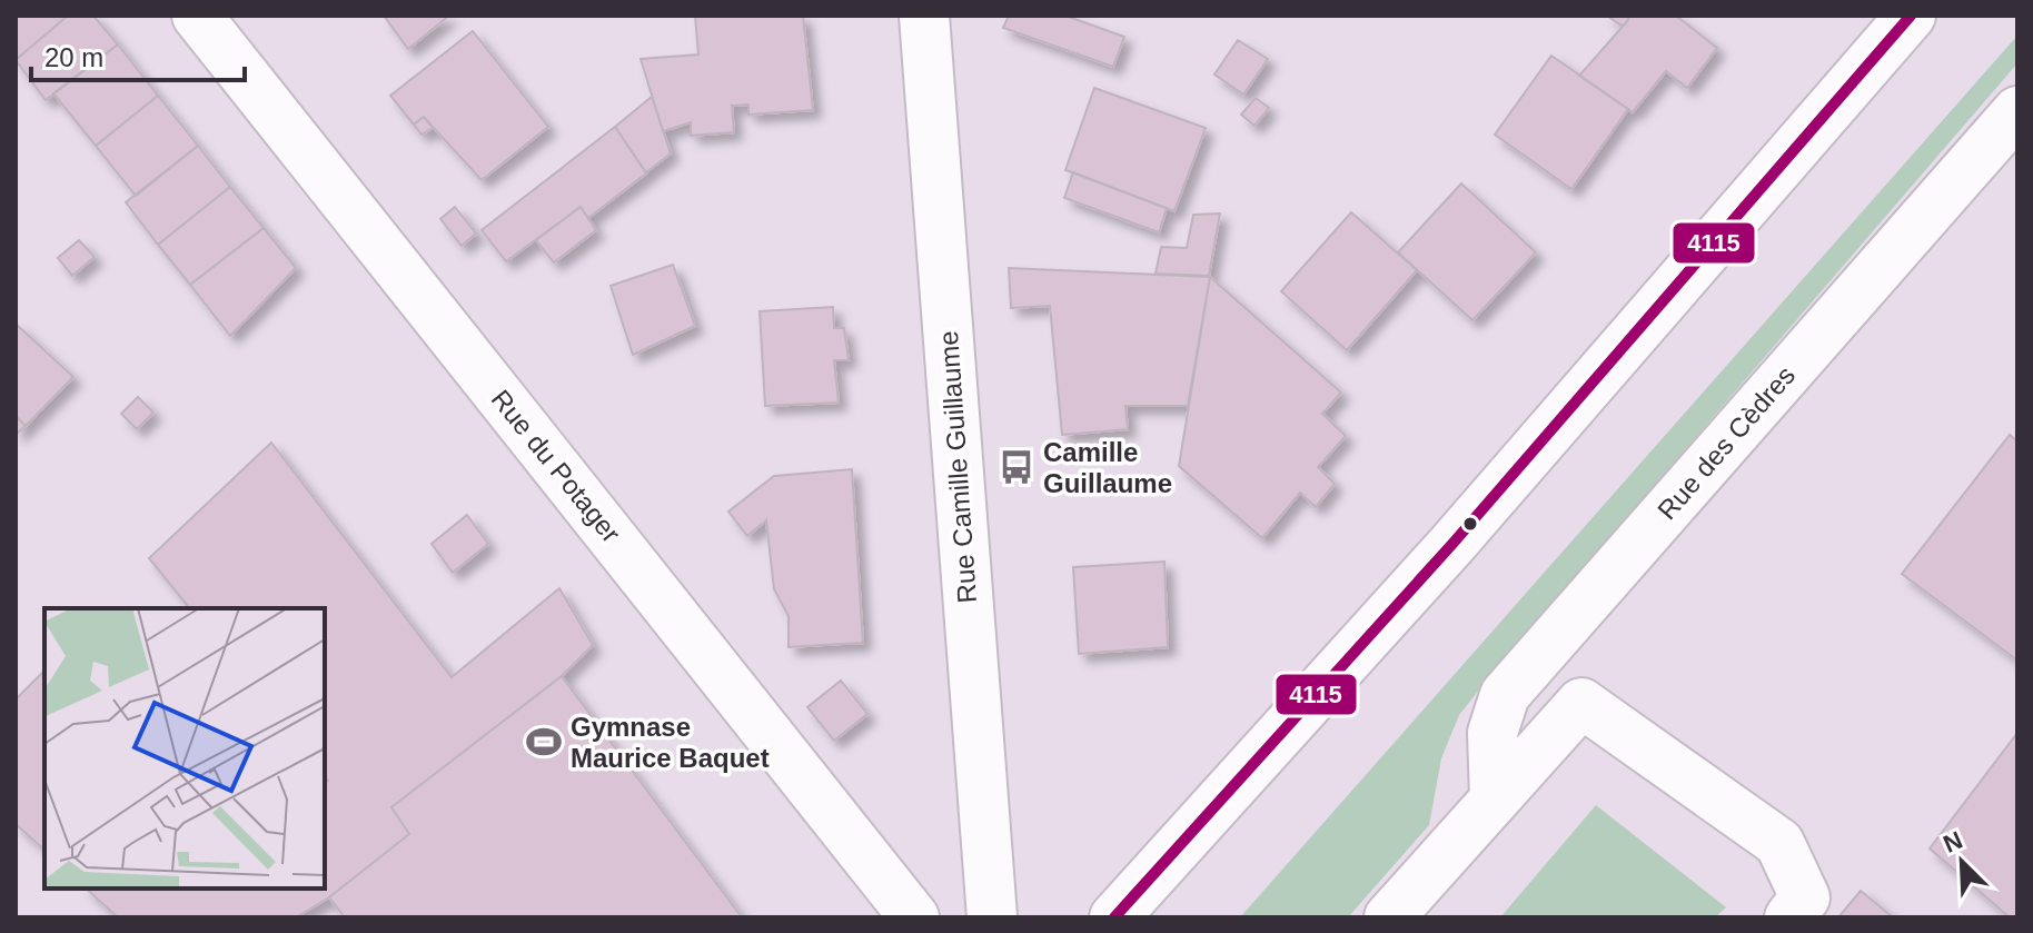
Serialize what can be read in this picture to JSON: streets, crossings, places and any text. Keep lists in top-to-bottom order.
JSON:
{
  "streets": {
    "street": ["Rue des Cèdres", "Rue du Potager", "Rue Camille Guillaume"]
  },
  "places": {
    "bus stop": ["Camille Guillaume"],
    "sports": ["Gymnase Maurice Baquet"]
  },
  "lines": ["transit line 4115"],
  "scale_bar": "20 m",
  "north": "top left"
}
